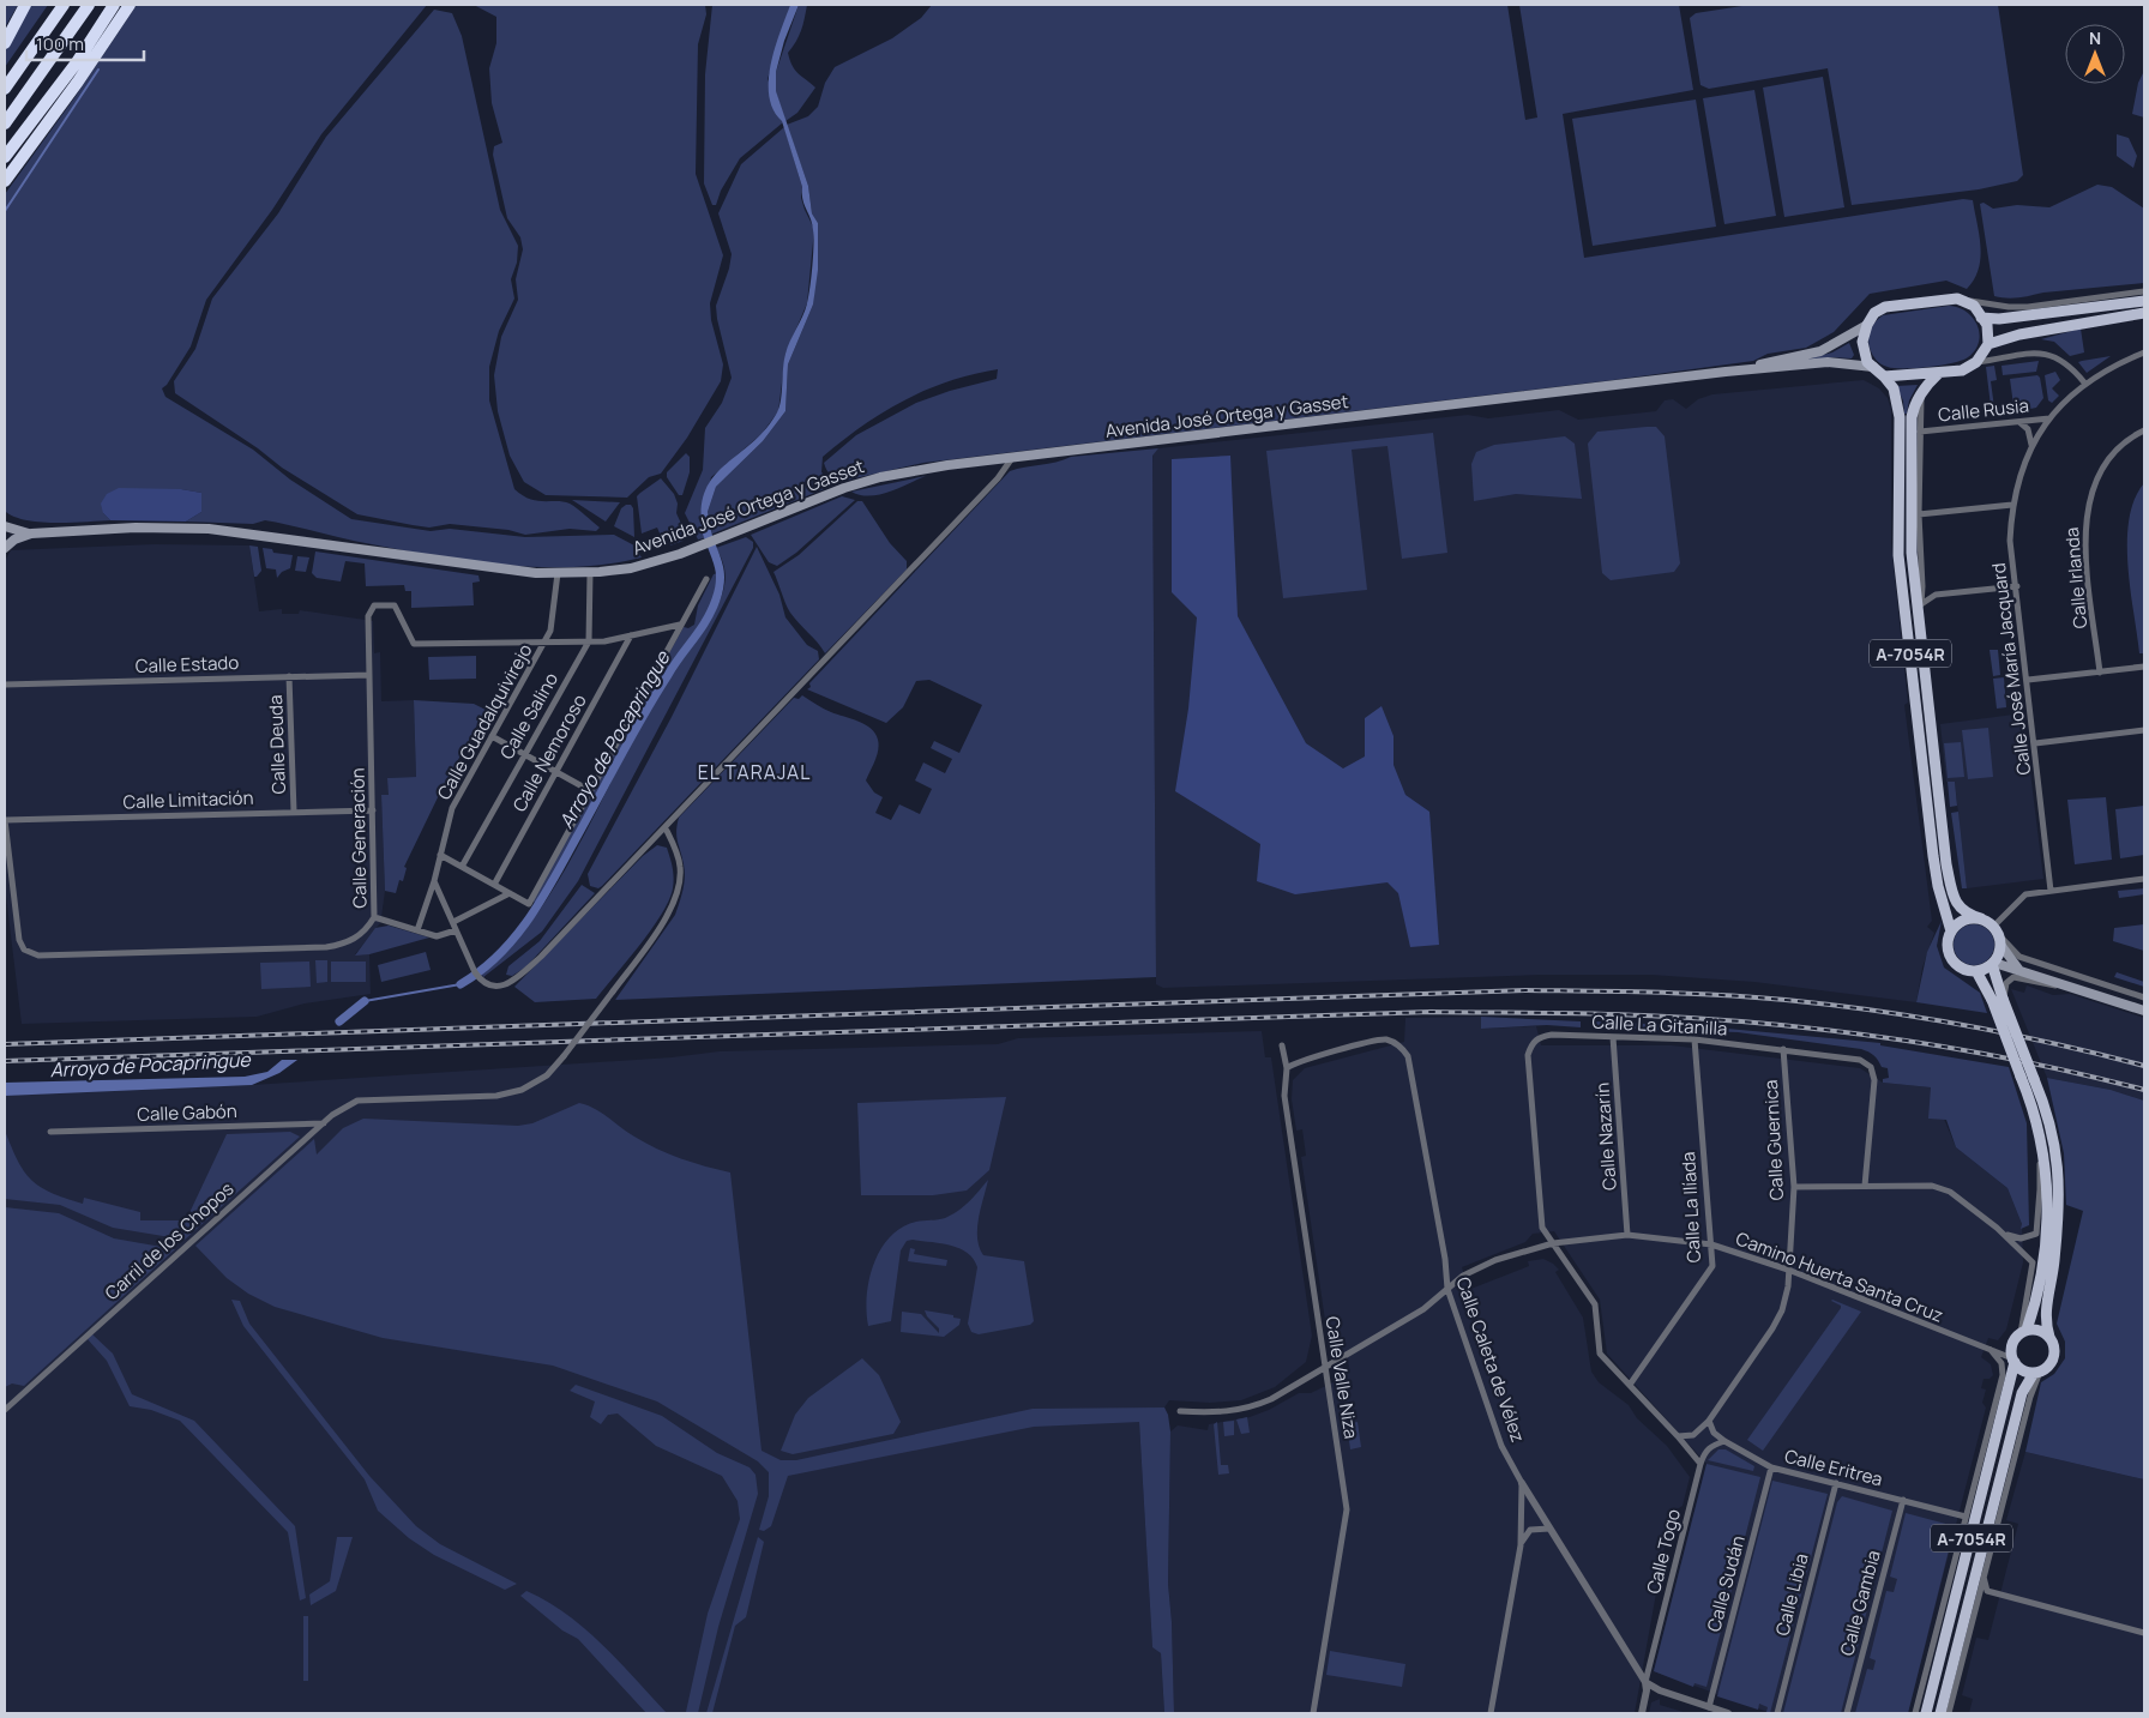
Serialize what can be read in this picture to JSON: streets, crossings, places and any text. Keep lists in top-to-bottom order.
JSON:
{
  "streets": {
    "main road": ["Avenida José Ortega y Gasset", "A-7054R"],
    "street": [
      "Calle Rusia",
      "Calle Irlanda",
      "Calle Estado",
      "Calle José María Jacquard",
      "Calle Salino",
      "Calle Guadalquivirejo",
      "Calle Deuda",
      "Calle Nemoroso",
      "Calle Limitación",
      "Calle Generación",
      "Calle La Gitanilla",
      "Calle Gabón",
      "Calle Nazarín",
      "Calle Guernica",
      "Calle La Ilíada",
      "Carril de los Chopos",
      "Camino Huerta Santa Cruz",
      "Calle Caleta de Vélez",
      "Calle Valle Niza",
      "Calle Eritrea",
      "Calle Togo",
      "Calle Sudán",
      "Calle Libia",
      "Calle Gambia"
    ]
  },
  "crossings": [
    ["Calle Rusia", "Calle José María Jacquard"],
    ["Avenida José Ortega y Gasset", "A-7054R"],
    ["Avenida José Ortega y Gasset", "Calle Salino"],
    ["Avenida José Ortega y Gasset", "Calle Guadalquivirejo"],
    ["A-7054R", "Camino Huerta Santa Cruz"],
    ["Calle Estado", "Calle Deuda"],
    ["Calle Estado", "Calle Generación"],
    ["Calle Guadalquivirejo", "Calle Generación"],
    ["Calle Deuda", "Calle Limitación"],
    ["Calle Limitación", "Calle Generación"],
    ["Calle La Gitanilla", "Calle Nazarín"],
    ["Calle La Gitanilla", "Calle Guernica"],
    ["Calle La Gitanilla", "Calle La Ilíada"],
    ["Calle La Gitanilla", "Camino Huerta Santa Cruz"],
    ["Calle Gabón", "Carril de los Chopos"],
    ["Calle Nazarín", "Camino Huerta Santa Cruz"],
    ["Calle Guernica", "Camino Huerta Santa Cruz"],
    ["Calle Guernica", "Calle Eritrea"],
    ["Calle La Ilíada", "Camino Huerta Santa Cruz"],
    ["Camino Huerta Santa Cruz", "Calle Caleta de Vélez"],
    ["Camino Huerta Santa Cruz", "Calle Valle Niza"],
    ["Calle Caleta de Vélez", "Calle Valle Niza"],
    ["Calle Caleta de Vélez", "Calle Togo"],
    ["Calle Eritrea", "Calle Togo"],
    ["Calle Eritrea", "Calle Sudán"],
    ["Calle Eritrea", "Calle Libia"],
    ["Calle Eritrea", "Calle Gambia"]
  ],
  "districts": ["EL TARAJAL"],
  "water": ["Arroyo de Pocapringue"],
  "scale_bar": "100 m",
  "north": "top"
}
